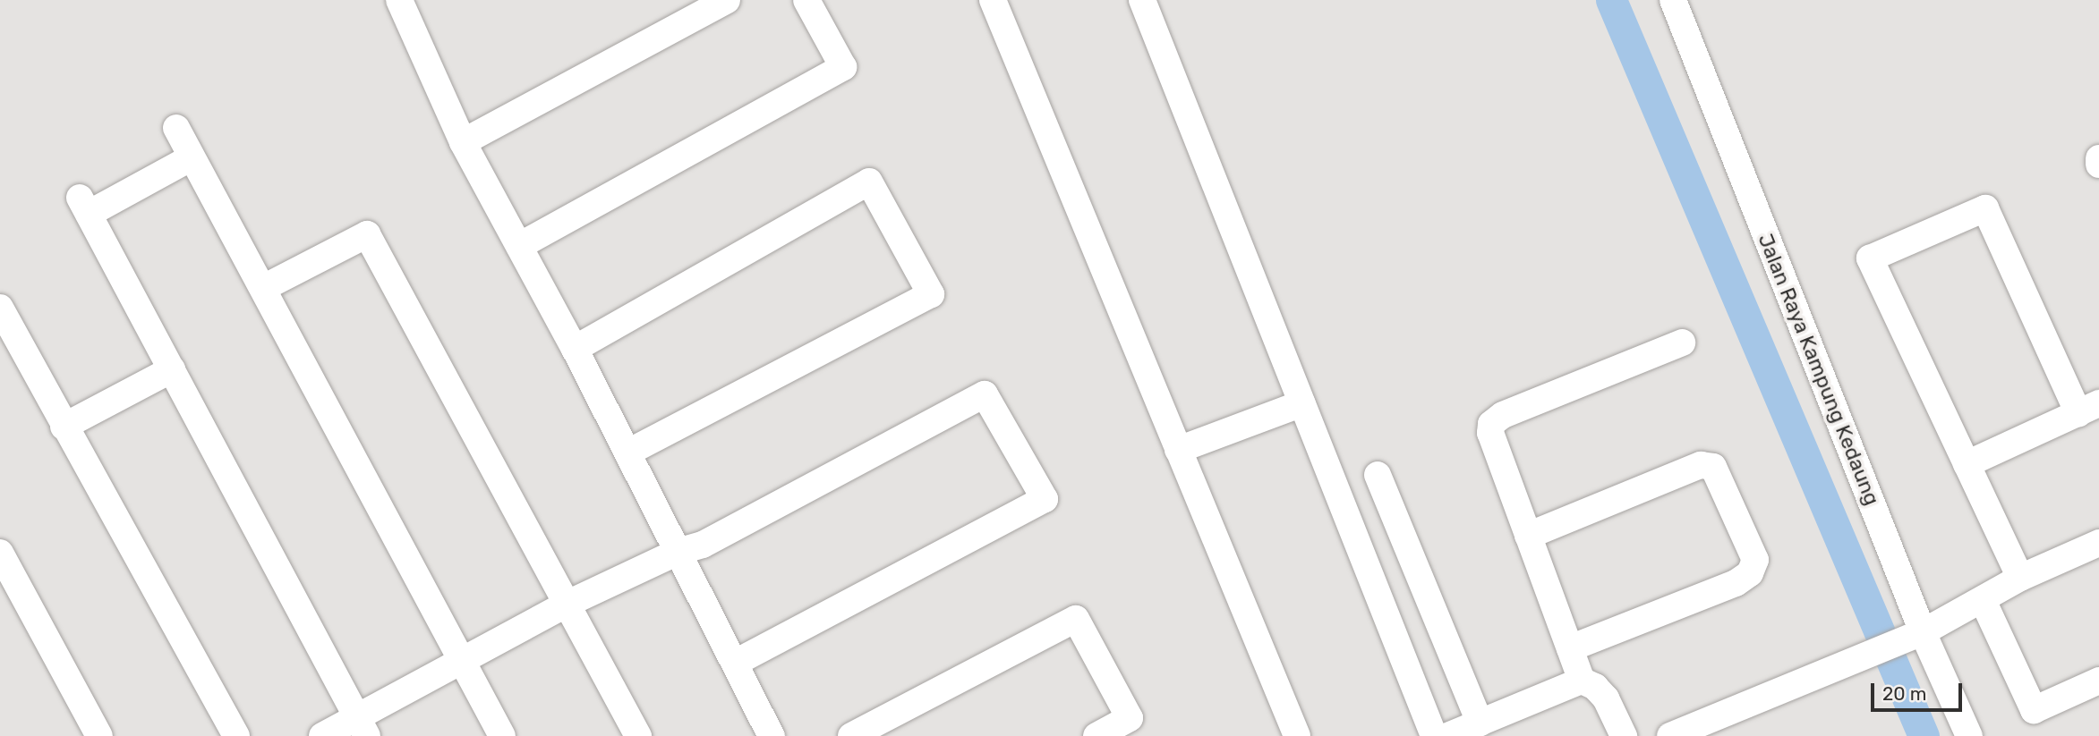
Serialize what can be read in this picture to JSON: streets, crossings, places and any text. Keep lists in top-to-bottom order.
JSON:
{
  "streets": {
    "street": ["Jalan Raya Kampung Kedaung"]
  },
  "scale_bar": "20 m"
}
